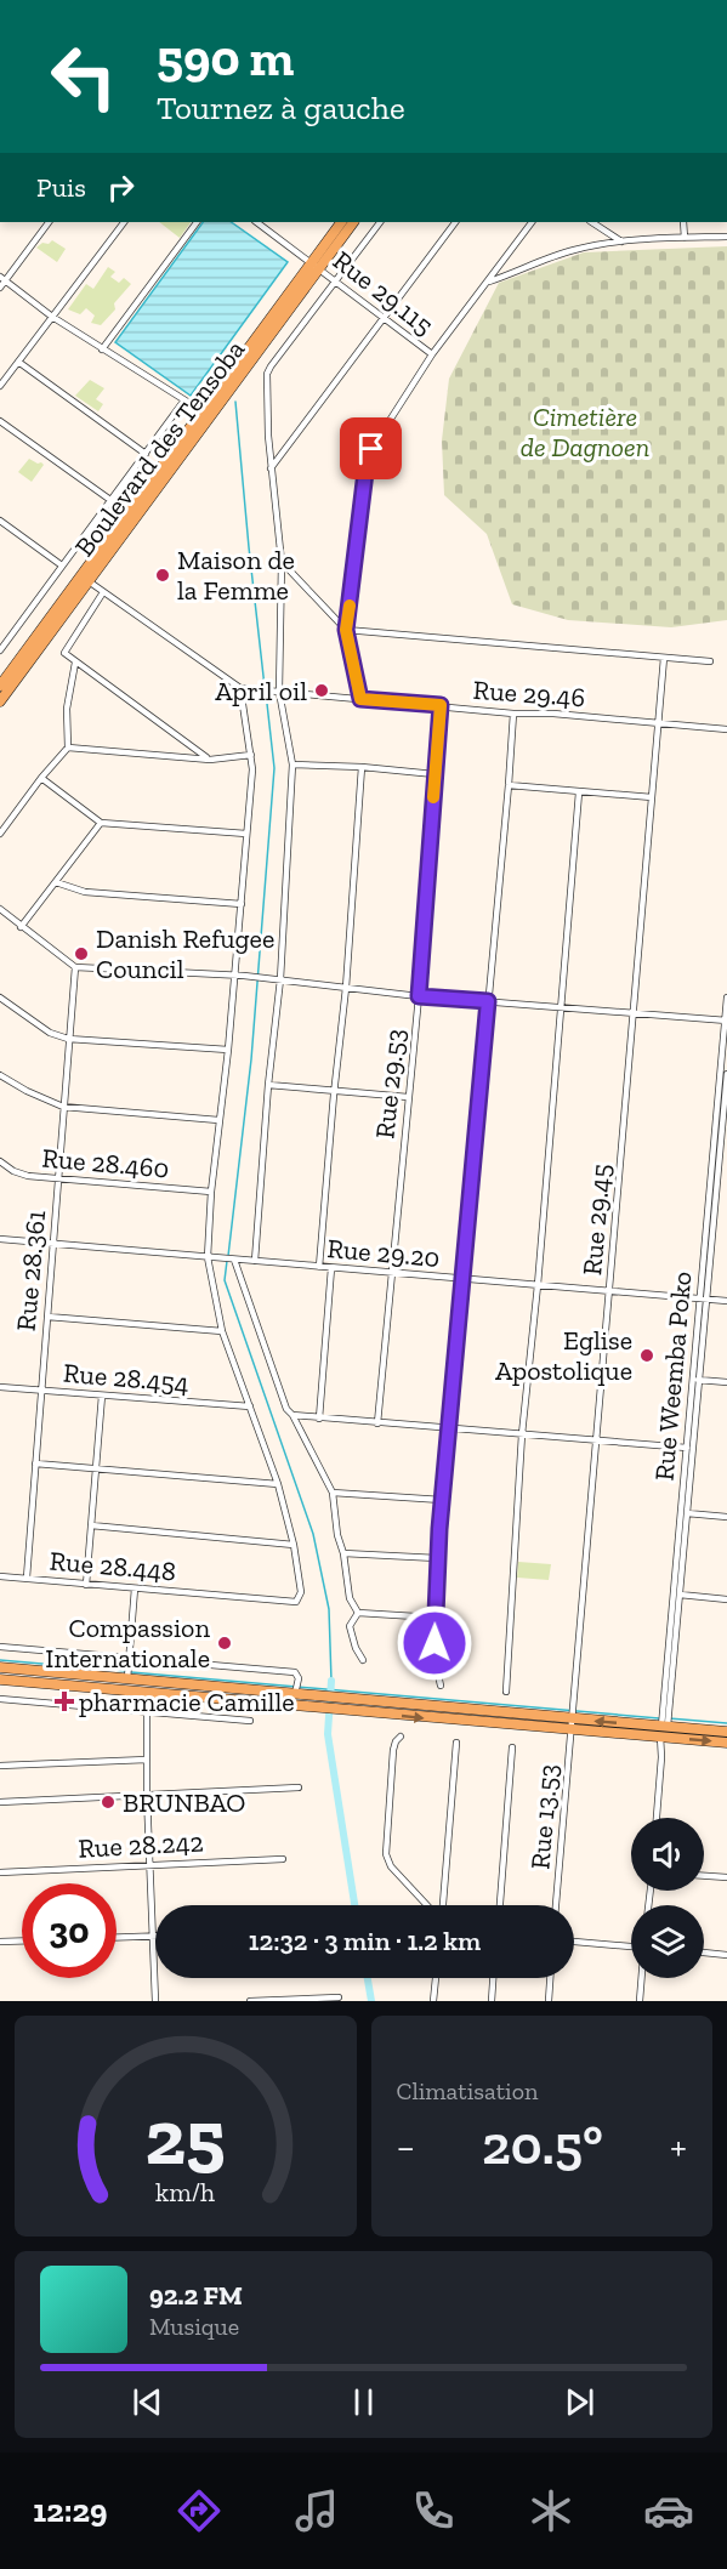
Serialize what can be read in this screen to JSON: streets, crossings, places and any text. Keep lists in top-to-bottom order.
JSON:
{
  "streets": {
    "main road": ["Boulevard des Tensoba"],
    "street": [
      "Rue 29.115",
      "Rue 29.46",
      "Rue 29.53",
      "Rue 28.460",
      "Rue 29.45",
      "Rue 29.20",
      "Rue 28.361",
      "Rue Weemba Poko",
      "Rue 28.454",
      "Rue 28.448",
      "Rue 13.53",
      "Rue 28.242"
    ]
  },
  "crossings": [
    ["Rue 29.115", "Boulevard des Tensoba"],
    ["Rue 29.46", "Rue 29.53"],
    ["Rue 29.46", "Rue 29.45"],
    ["Rue 29.53", "Rue 29.20"],
    ["Rue 28.460", "Rue 28.361"],
    ["Rue 29.45", "Rue 29.20"],
    ["Rue 29.45", "Rue 13.53"],
    ["Rue 29.20", "Rue Weemba Poko"],
    ["Rue 28.361", "Rue 28.454"],
    ["Rue 28.361", "Rue 28.448"]
  ],
  "parks": ["Cimetière de Dagnoen"],
  "places": {
    "other": [
      "Maison de la Femme",
      "April oil",
      "Danish Refugee Council",
      "Eglise Apostolique",
      "Compassion Internationale",
      "BRUNBAO"
    ],
    "health": ["pharmacie Camille"]
  },
  "page": {
    "turn": ["590 m", "Tournez à gauche"],
    "then": "Puis",
    "limit": "30",
    "trip": "12:32 · 3 min · 1.2 km",
    "tile": "Climatisation",
    "heat": ["−", "20.5°", "+"],
    "song": ["92.2 FM", "Musique"],
    "tabs": "12:29",
    "gauge": ["25", "km/h"]
  }
}
